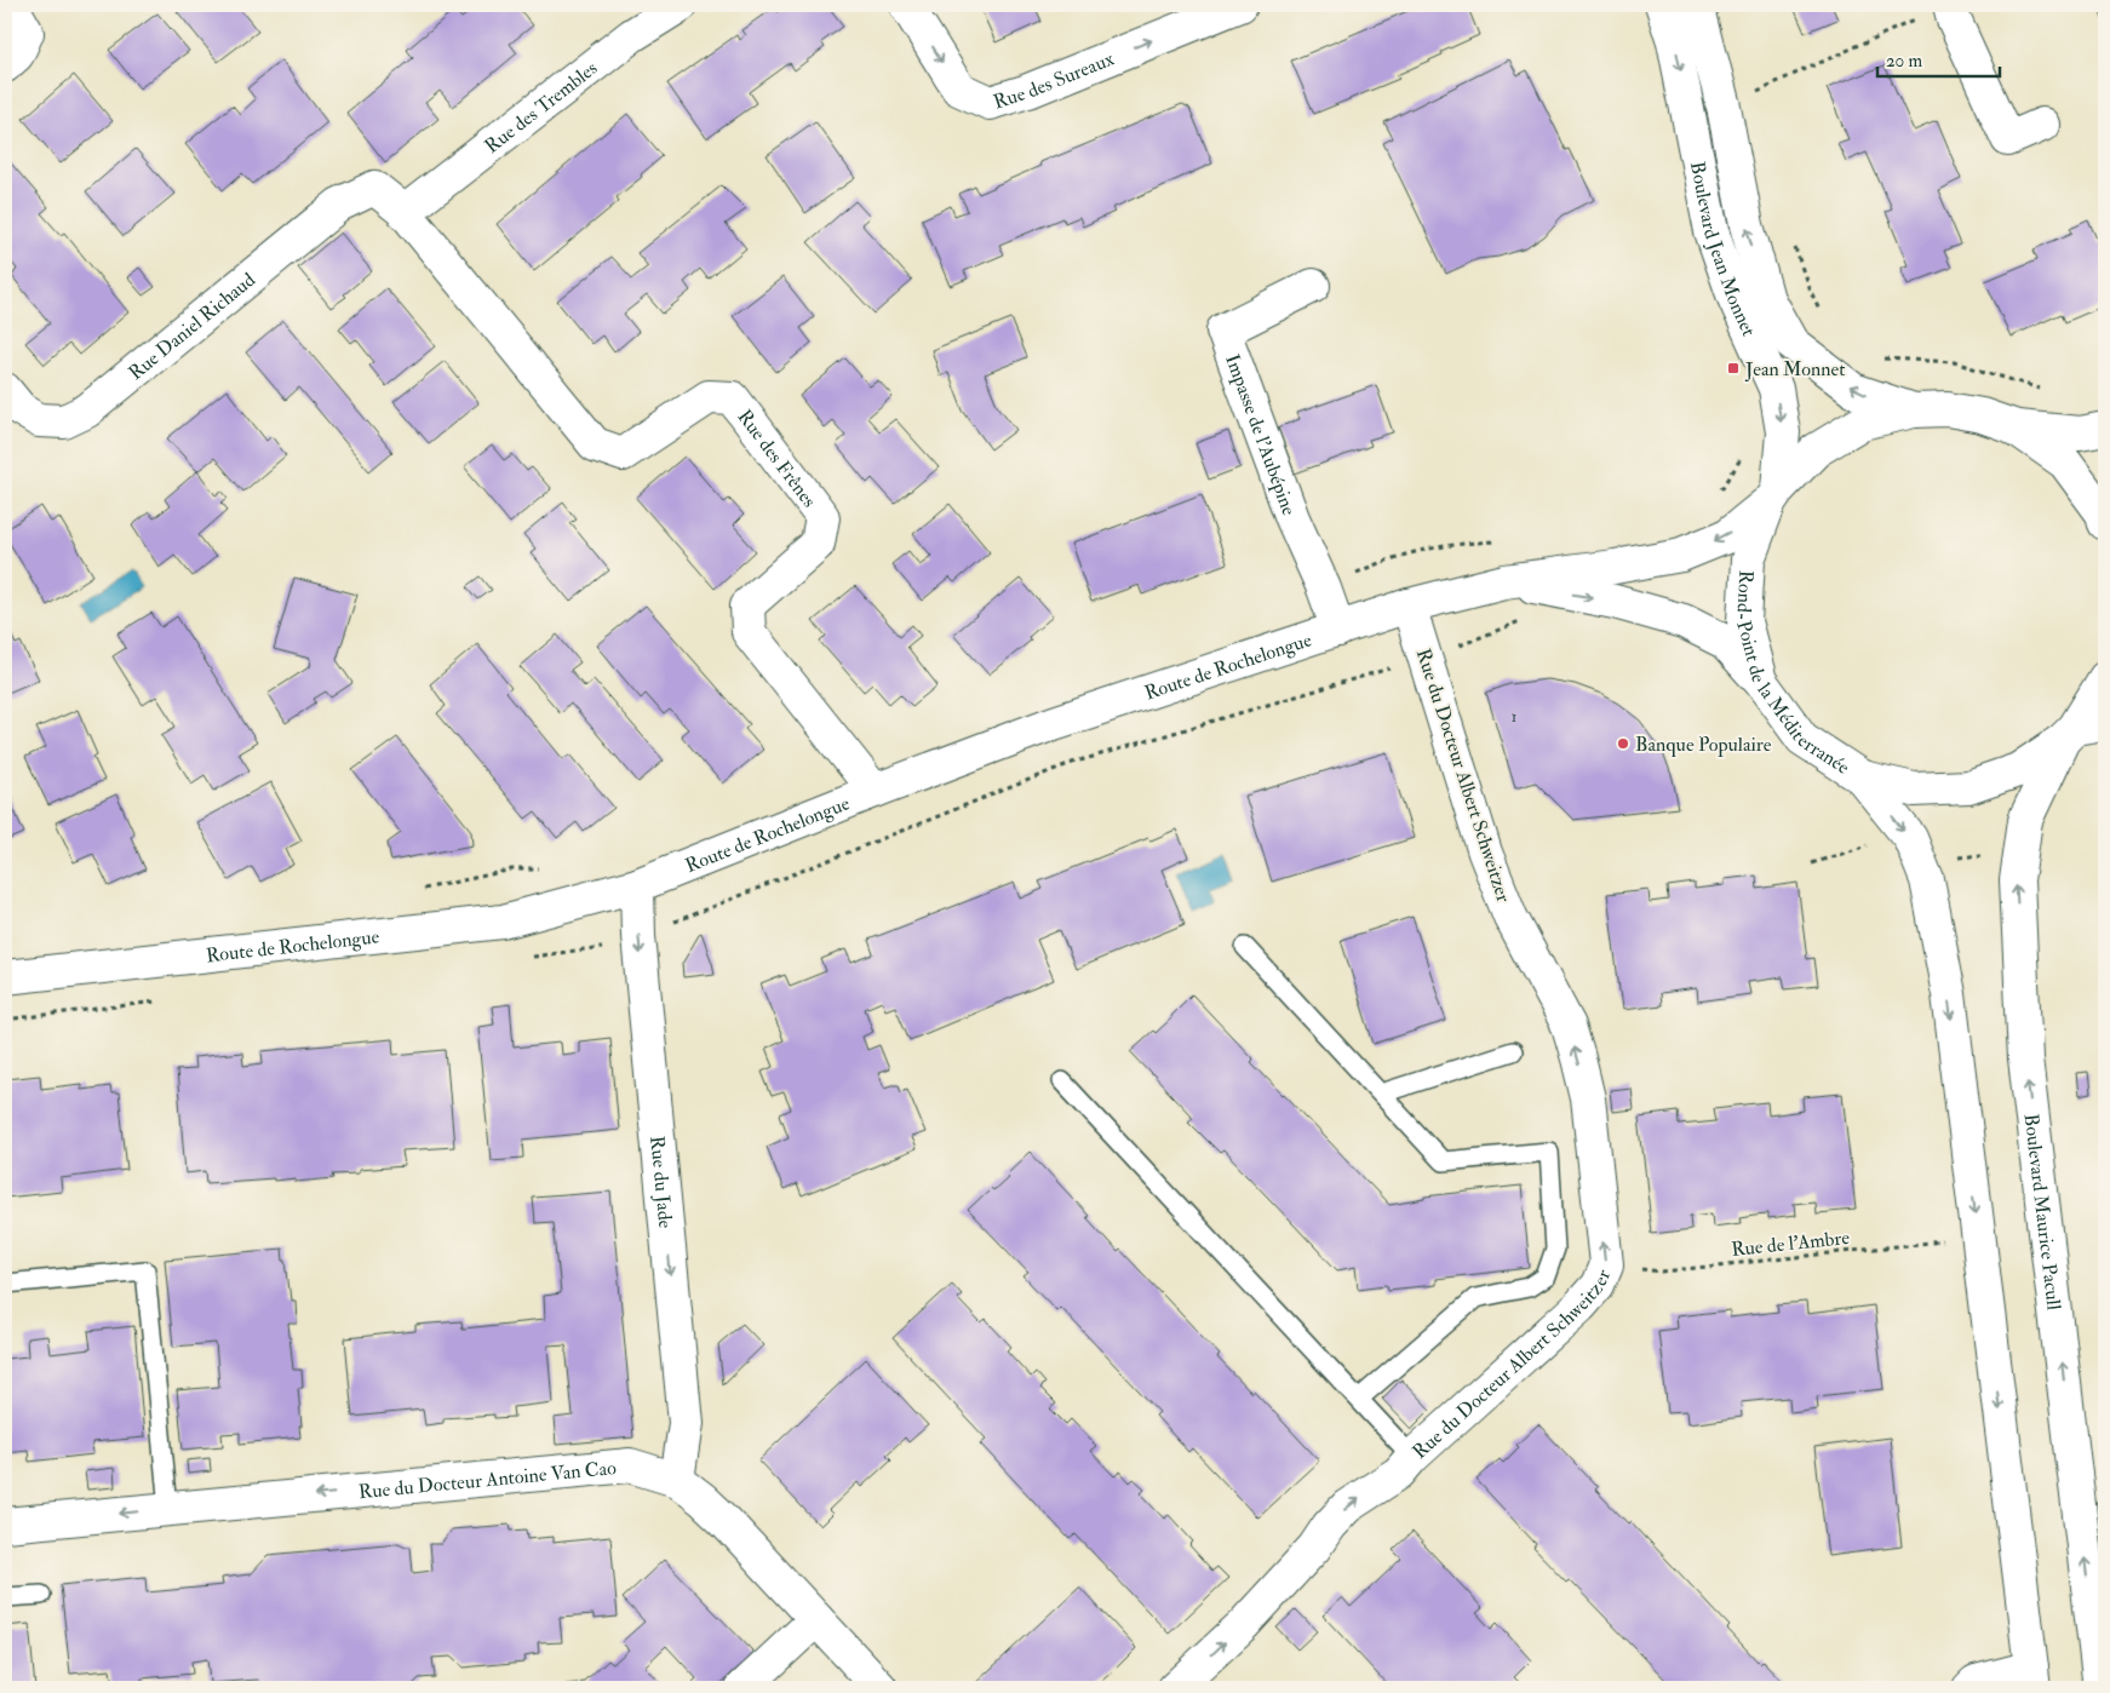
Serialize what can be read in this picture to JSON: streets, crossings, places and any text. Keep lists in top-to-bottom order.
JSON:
{
  "streets": {
    "street": [
      "Rue des Sureaux",
      "Rue des Trembles",
      "Boulevard Jean Monnet",
      "Rue Daniel Richaud",
      "Impasse de l'Aubépine",
      "Rue des Frênes",
      "Route de Rochelongue",
      "Rond-Point de la Méditerranée",
      "Rue du Docteur Albert Schweitzer",
      "Rue du Jade",
      "Boulevard Maurice Pacull",
      "Rue du Docteur Antoine Van Cao"
    ],
    "path": ["Rue de l'Ambre"]
  },
  "crossings": [
    ["Rue des Trembles", "Rue des Frênes"],
    ["Boulevard Jean Monnet", "Route de Rochelongue"],
    ["Boulevard Jean Monnet", "Rond-Point de la Méditerranée"],
    ["Rue Daniel Richaud", "Rue des Frênes"],
    ["Impasse de l'Aubépine", "Route de Rochelongue"],
    ["Rue des Frênes", "Route de Rochelongue"],
    ["Route de Rochelongue", "Rond-Point de la Méditerranée"],
    ["Route de Rochelongue", "Rue du Docteur Albert Schweitzer"],
    ["Route de Rochelongue", "Rue du Jade"],
    ["Rond-Point de la Méditerranée", "Boulevard Maurice Pacull"],
    ["Rue du Docteur Albert Schweitzer", "Rue de l'Ambre"],
    ["Rue du Jade", "Rue du Docteur Antoine Van Cao"]
  ],
  "one_way": [
    "Rue des Sureaux",
    "Rue du Docteur Albert Schweitzer",
    "Rue du Jade",
    "Rue du Docteur Antoine Van Cao"
  ],
  "places": {
    "transit": ["Jean Monnet"],
    "other": ["Banque Populaire"]
  },
  "house_numbers": ["1"],
  "scale_bar": "20 m"
}
